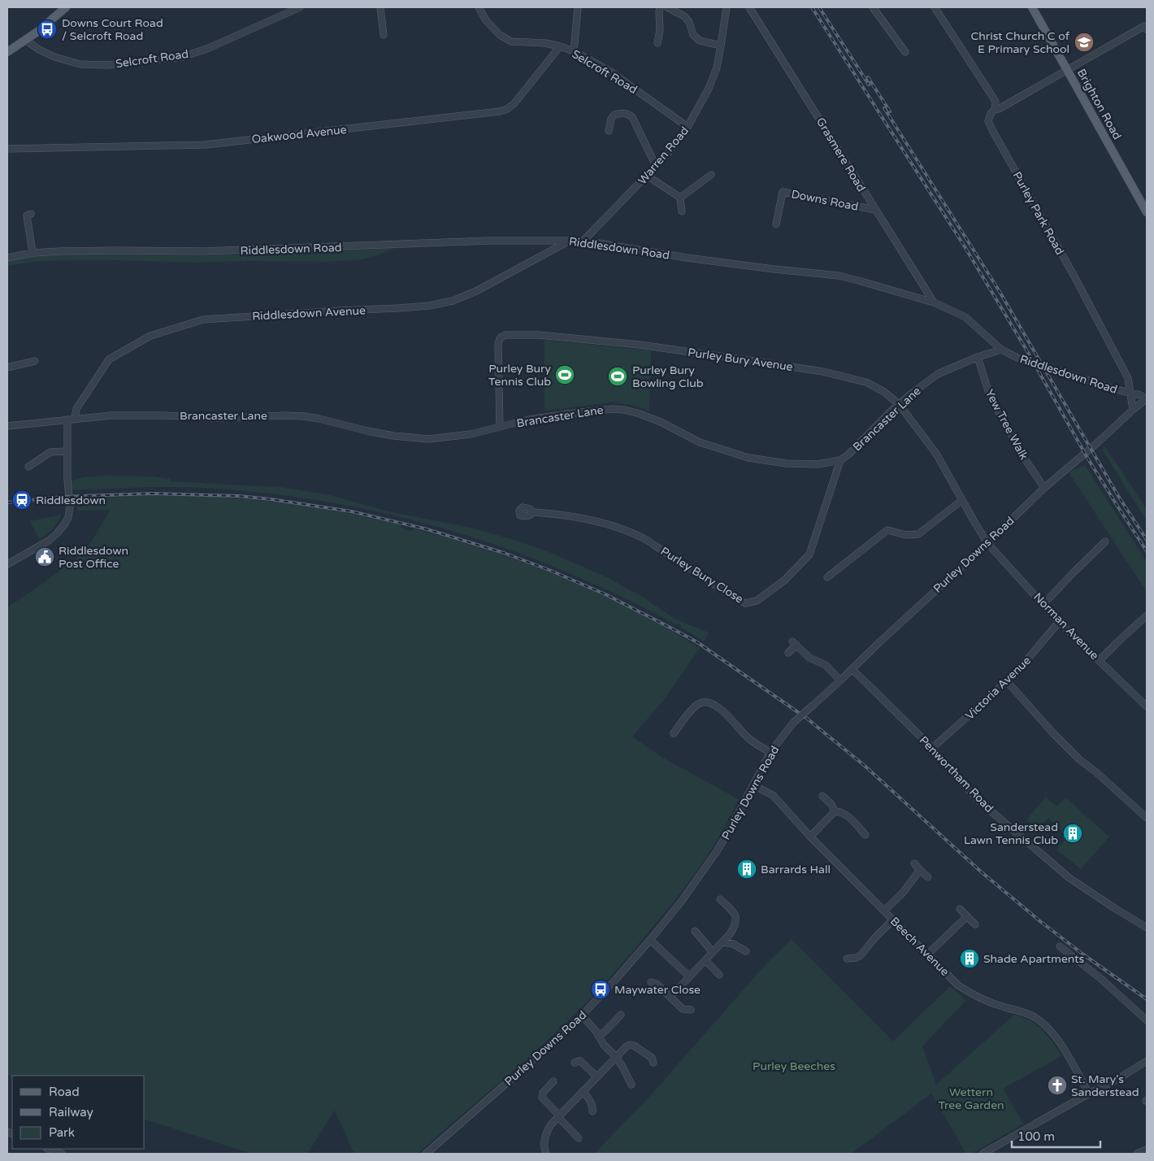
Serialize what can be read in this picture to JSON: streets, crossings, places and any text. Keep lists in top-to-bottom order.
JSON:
{
  "streets": {
    "main road": ["Brighton Road"],
    "street": [
      "Selcroft Road",
      "Oakwood Avenue",
      "Grasmere Road",
      "Warren Road",
      "Downs Road",
      "Purley Park Road",
      "Riddlesdown Road",
      "Riddlesdown Avenue",
      "Purley Bury Avenue",
      "Brancaster Lane",
      "Yew Tree Walk",
      "Purley Downs Road",
      "Purley Bury Close",
      "Norman Avenue",
      "Victoria Avenue",
      "Penwortham Road",
      "Beech Avenue"
    ]
  },
  "crossings": [
    ["Selcroft Road", "Oakwood Avenue"],
    ["Selcroft Road", "Warren Road"],
    ["Grasmere Road", "Downs Road"],
    ["Grasmere Road", "Riddlesdown Road"],
    ["Warren Road", "Riddlesdown Road"],
    ["Purley Park Road", "Riddlesdown Road"],
    ["Riddlesdown Road", "Riddlesdown Avenue"],
    ["Riddlesdown Road", "Brancaster Lane"],
    ["Riddlesdown Road", "Purley Downs Road"],
    ["Riddlesdown Avenue", "Brancaster Lane"],
    ["Purley Bury Avenue", "Brancaster Lane"],
    ["Purley Bury Avenue", "Purley Downs Road"],
    ["Purley Bury Avenue", "Norman Avenue"],
    ["Brancaster Lane", "Yew Tree Walk"],
    ["Brancaster Lane", "Purley Bury Close"],
    ["Yew Tree Walk", "Purley Downs Road"],
    ["Purley Downs Road", "Norman Avenue"],
    ["Purley Downs Road", "Penwortham Road"],
    ["Purley Downs Road", "Beech Avenue"],
    ["Norman Avenue", "Victoria Avenue"],
    ["Victoria Avenue", "Penwortham Road"]
  ],
  "parks": ["Purley Beeches", "Wettern Tree Garden"],
  "places": {
    "bus stop": ["Downs Court Road / Selcroft Road", "Maywater Close"],
    "school or university": ["Christ Church C of E Primary School"],
    "sports": ["Purley Bury Tennis Club", "Purley Bury Bowling Club"],
    "station": ["Riddlesdown"],
    "public building": ["Riddlesdown Post Office"],
    "building": ["Sanderstead Lawn Tennis Club", "Barrards Hall", "Shade Apartments"],
    "church": ["St. Mary's Sanderstead"]
  },
  "legend": ["Road", "Railway", "Park"],
  "scale_bar": "100 m"
}
